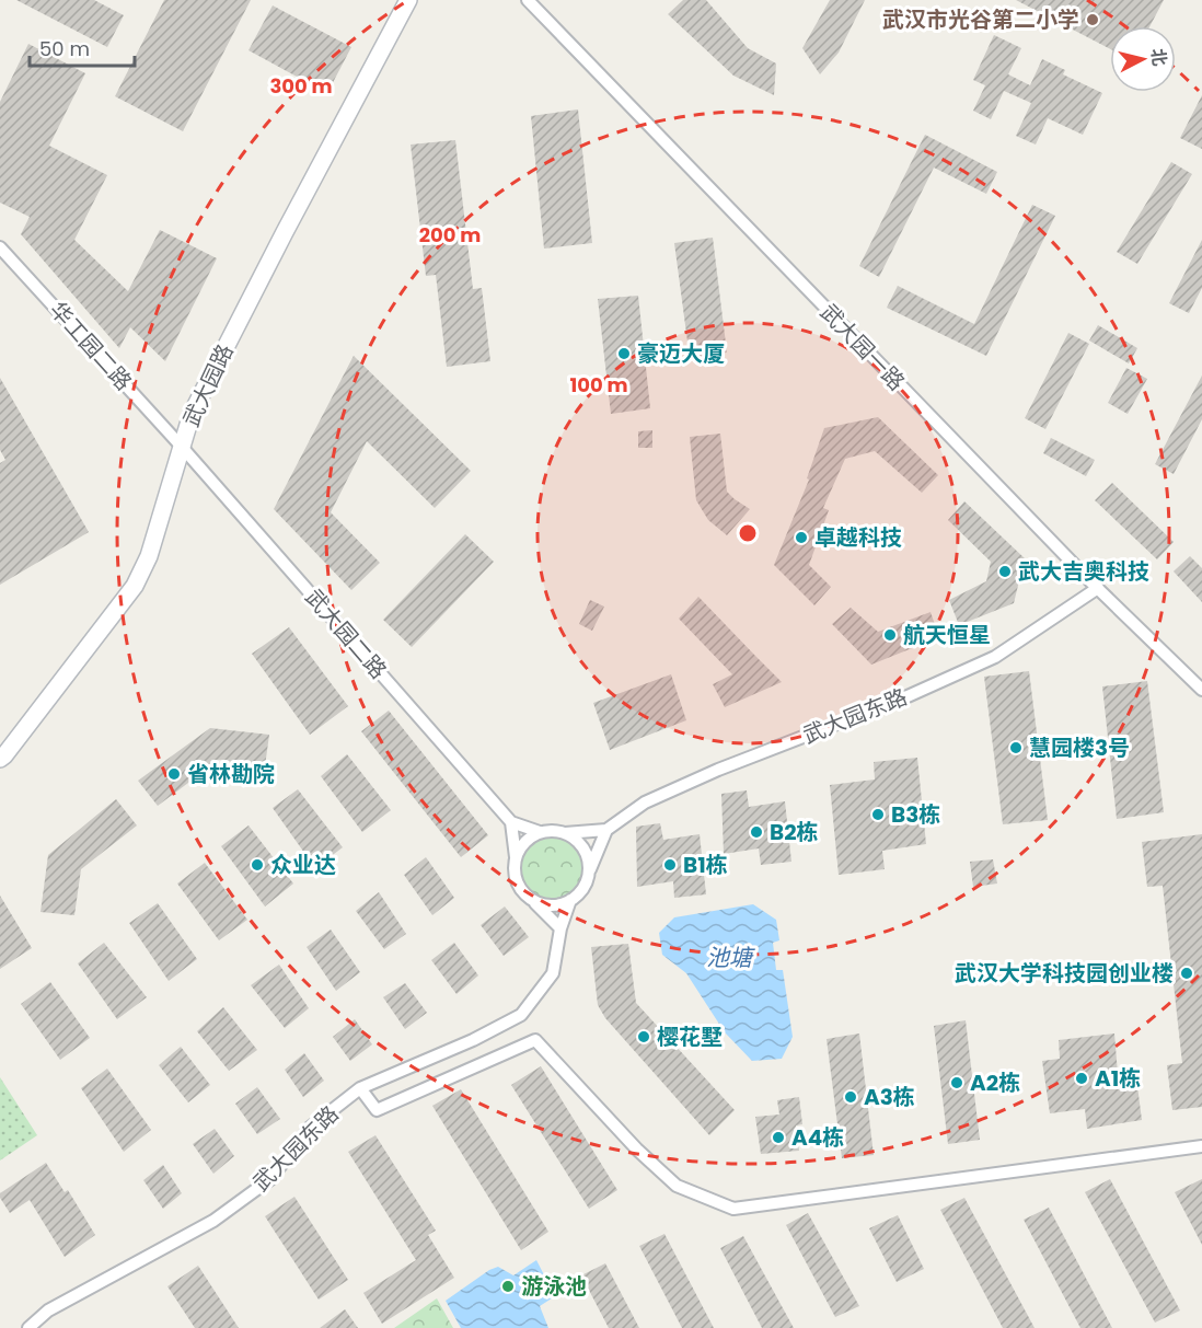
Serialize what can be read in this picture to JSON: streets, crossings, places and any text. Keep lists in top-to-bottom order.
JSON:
{
  "streets": {
    "street": [
      "华工园二路",
      "武大园一路",
      "武大园路",
      "武大园二路",
      "武大园东路"
    ]
  },
  "crossings": [
    ["华工园二路", "武大园路"],
    ["华工园二路", "武大园二路"],
    ["武大园一路", "武大园东路"],
    ["武大园路", "武大园二路"]
  ],
  "water": ["池塘"],
  "places": [
    "武汉市光谷第二小学",
    "豪迈大厦",
    "卓越科技",
    "武大吉奥科技",
    "航天恒星",
    "慧园楼3号",
    "省林勘院",
    "B3栋",
    "B2栋",
    "众业达",
    "B1栋",
    "武汉大学科技园创业楼",
    "樱花墅",
    "A1栋",
    "A2栋",
    "A3栋",
    "A4栋",
    "游泳池"
  ],
  "scale_bar": "50 m",
  "north": "right",
  "rings": ["300 m", "200 m", "100 m"]
}
